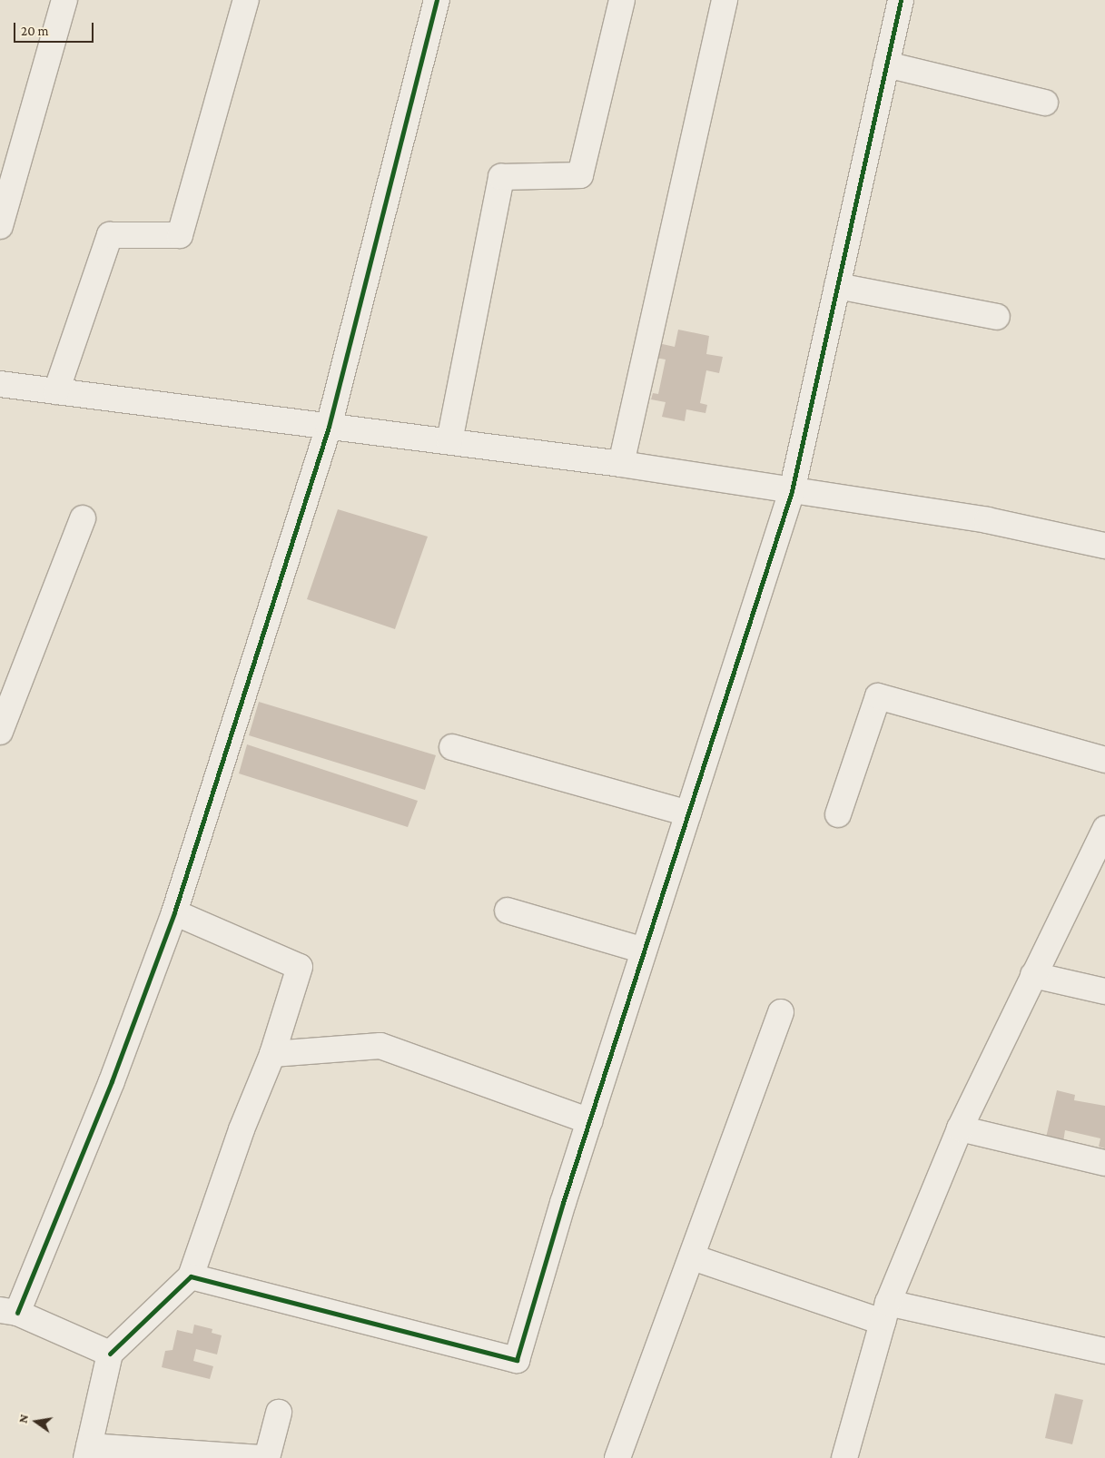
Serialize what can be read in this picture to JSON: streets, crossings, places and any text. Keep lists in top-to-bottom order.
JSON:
{
  "scale_bar": "20 m",
  "north": "left"
}
